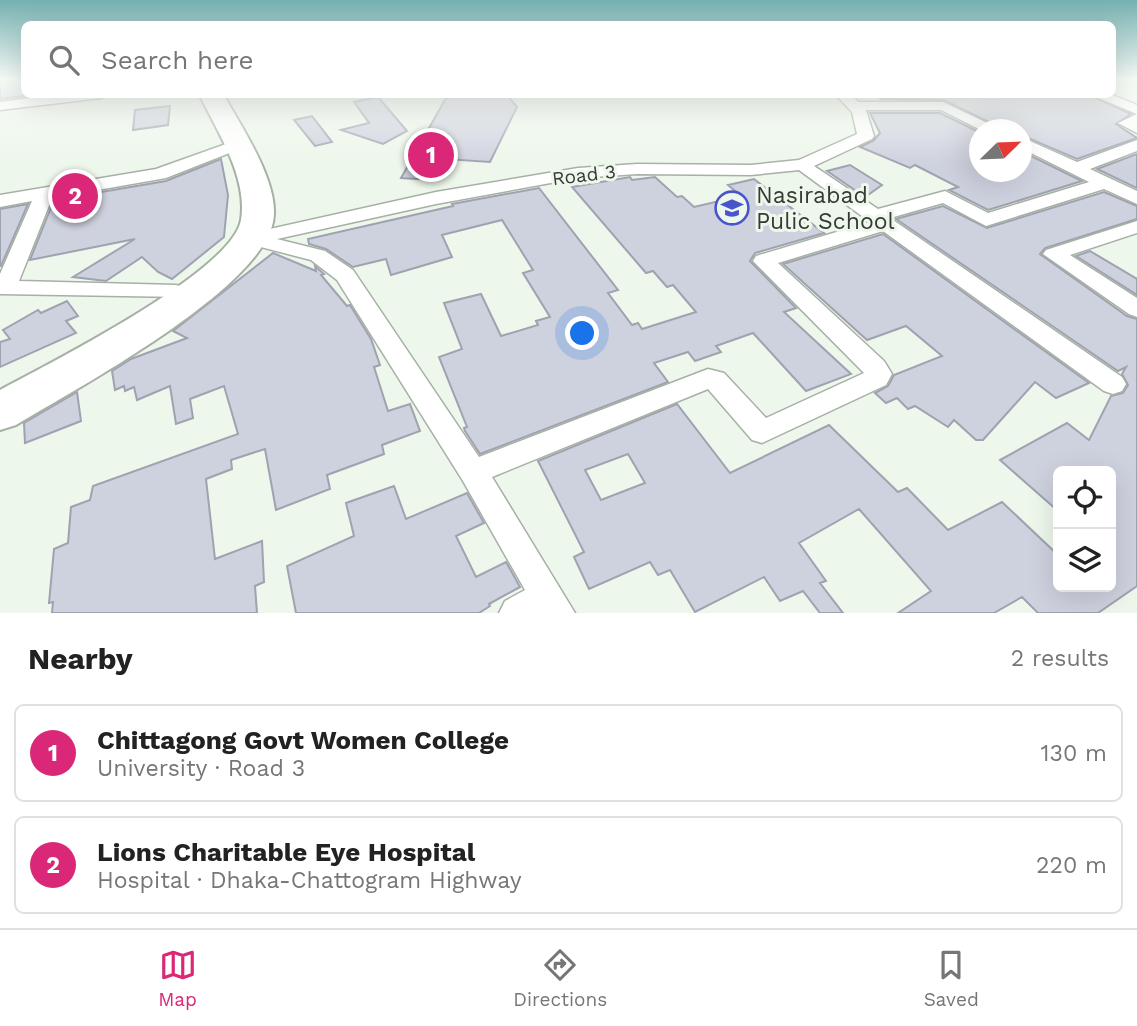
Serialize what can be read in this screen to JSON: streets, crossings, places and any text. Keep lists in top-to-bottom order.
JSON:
{
  "streets": {
    "street": ["Road 3"]
  },
  "places": {
    "school or university": ["Nasirabad Pulic School"]
  },
  "north": "top right",
  "page": {
    "search": "Search here",
    "pins": ["1", "2"],
    "heading": ["Nearby", "2 results"],
    "list": [
      {
        "mark": "1",
        "name": "Chittagong Govt Women College",
        "note": "University · Road 3",
        "value": "130 m"
      },
      {
        "mark": "2",
        "name": "Lions Charitable Eye Hospital",
        "note": "Hospital · Dhaka-Chattogram Highway",
        "value": "220 m"
      }
    ],
    "nav": ["Map", "Directions", "Saved"]
  }
}
